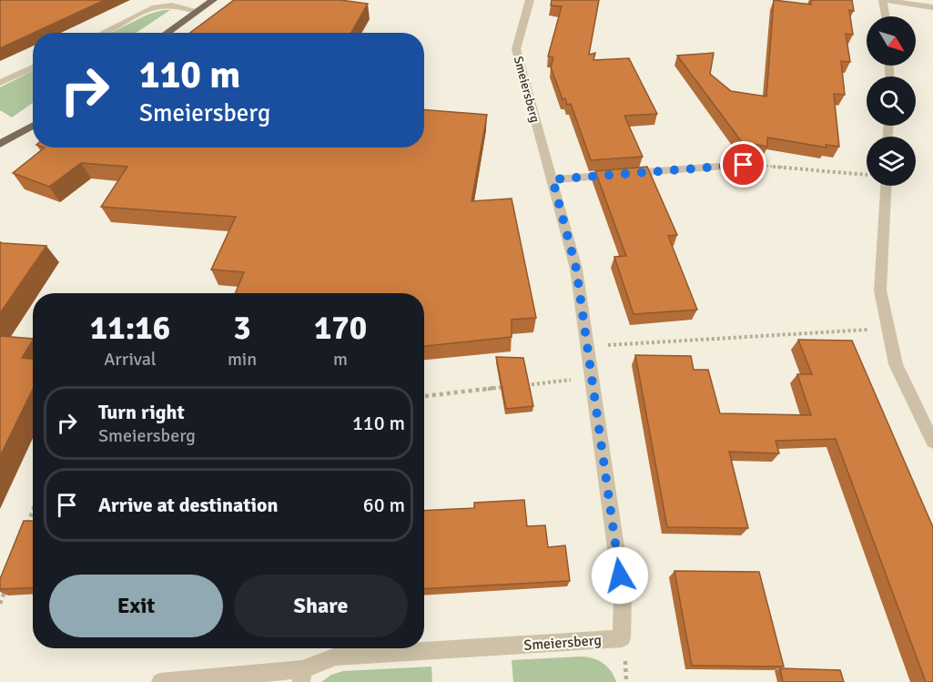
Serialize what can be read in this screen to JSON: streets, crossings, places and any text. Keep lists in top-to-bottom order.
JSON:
{
  "streets": {
    "street": ["Smeiersberg"]
  },
  "north": "bottom right",
  "page": {
    "turn": ["110 m", "Smeiersberg"],
    "eta": [
      "11:16",
      "Arrival",
      "3",
      "min",
      "170",
      "m"
    ],
    "list": [
      {
        "name": "Turn right",
        "note": "Smeiersberg",
        "value": "110 m"
      },
      {
        "name": "Arrive at destination",
        "value": "60 m"
      }
    ],
    "buttons": ["Exit", "Share"]
  }
}
